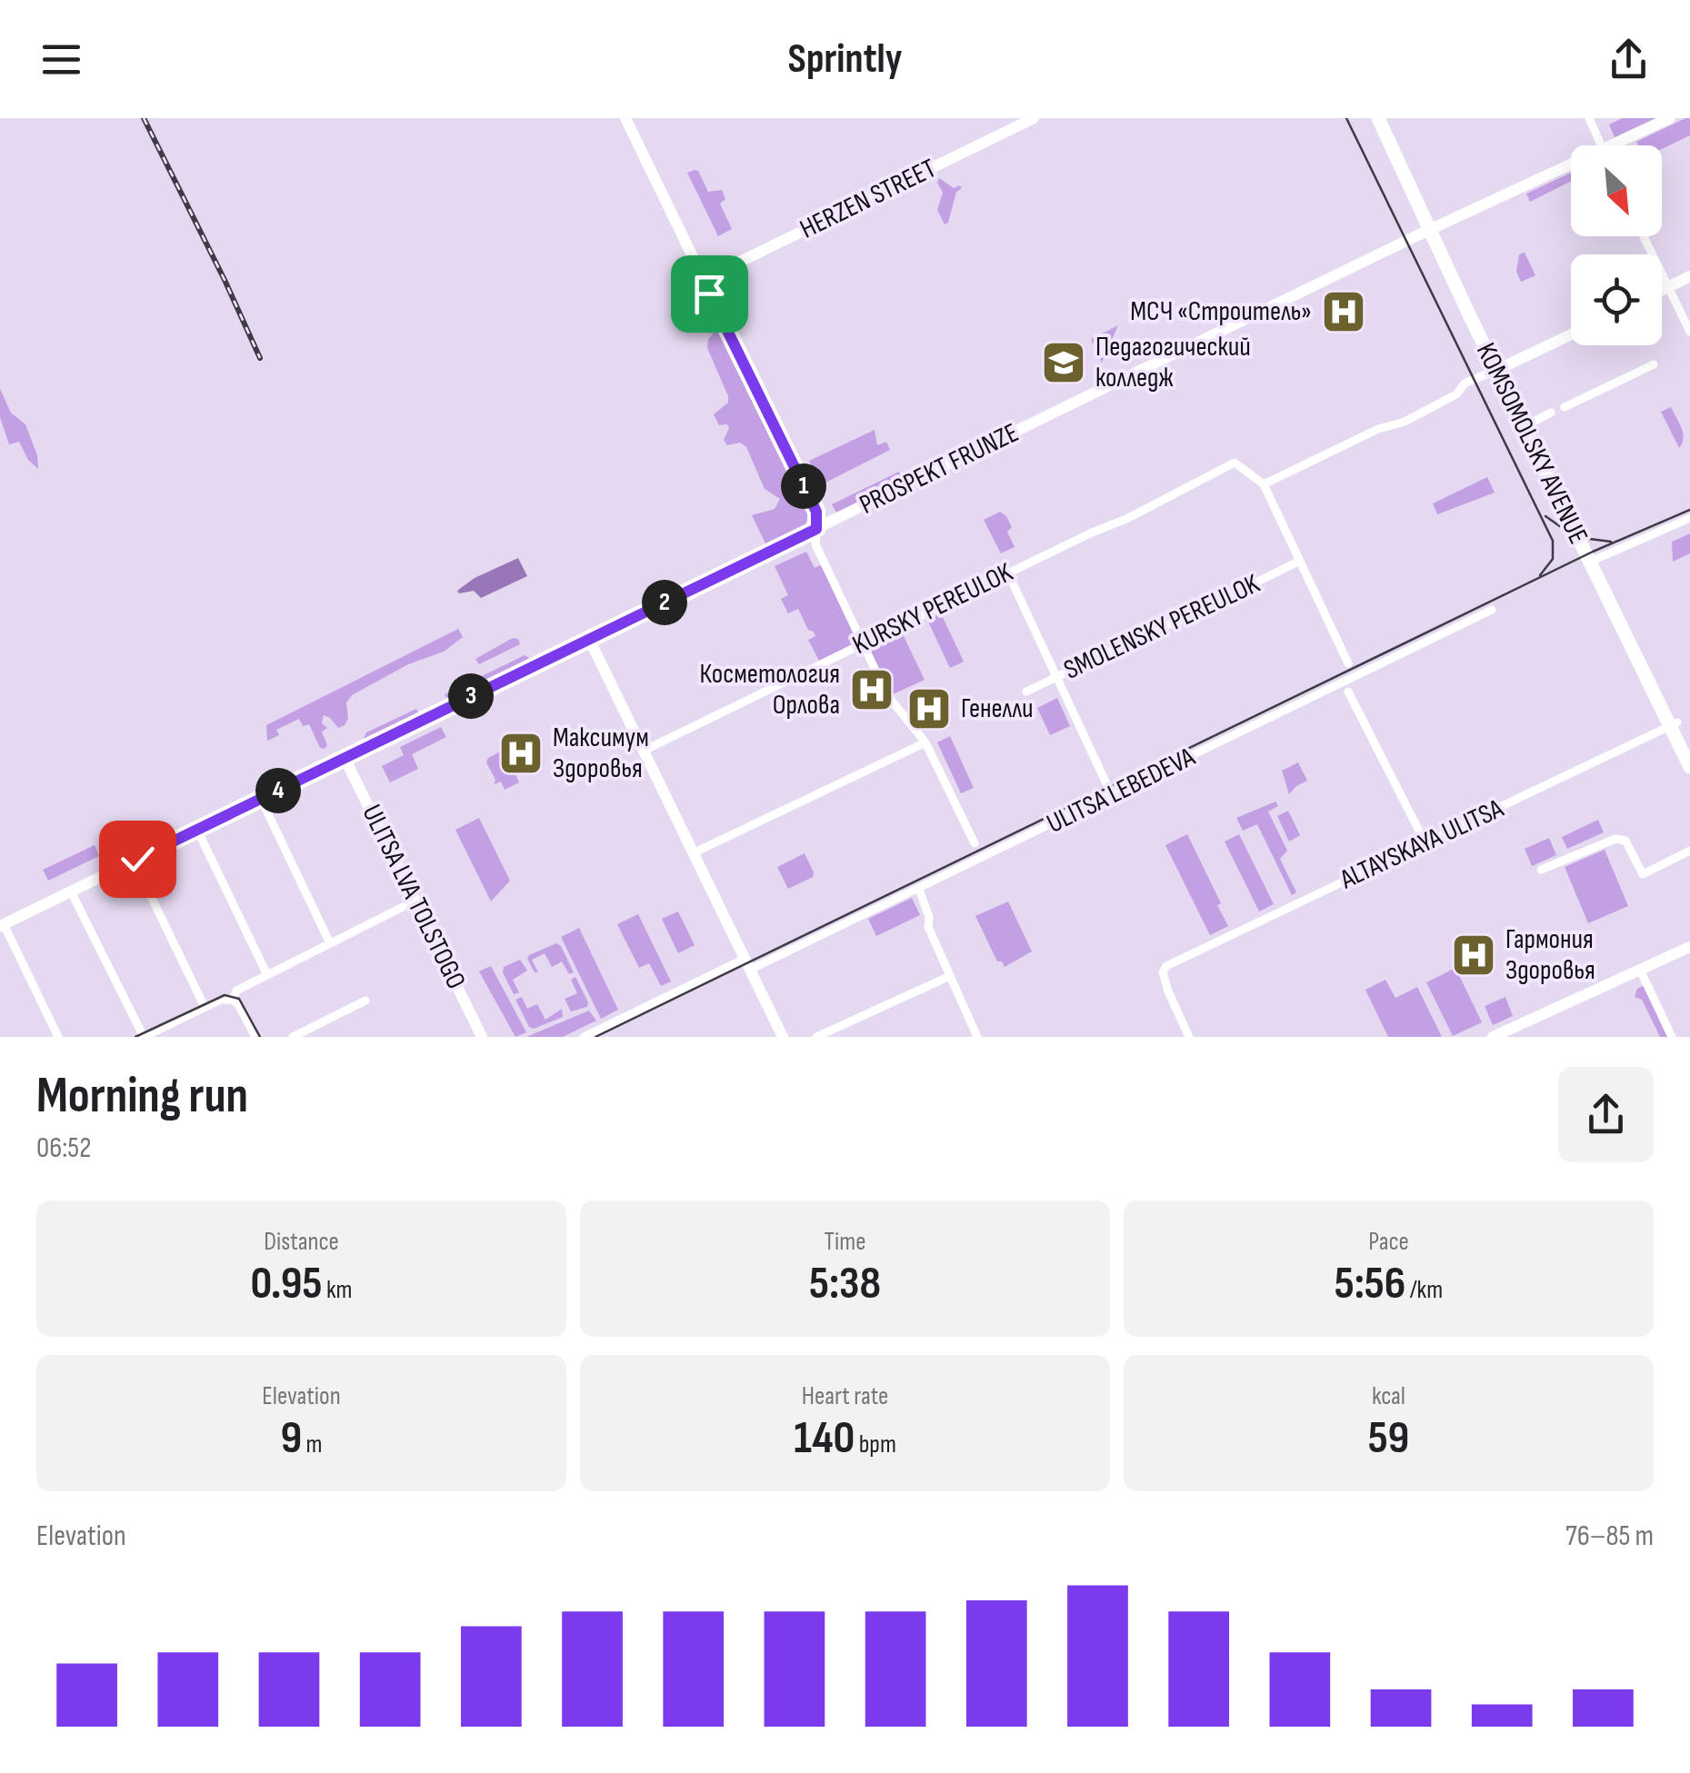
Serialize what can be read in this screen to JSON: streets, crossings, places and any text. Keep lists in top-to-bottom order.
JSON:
{
  "streets": {
    "main road": [
      "HERZEN STREET",
      "KOMSOMOLSKY AVENUE",
      "PROSPEKT FRUNZE",
      "ULITSA LVA TOLSTOGO"
    ],
    "street": [
      "KURSKY PEREULOK",
      "SMOLENSKY PEREULOK",
      "ULITSA LEBEDEVA",
      "ALTAYSKAYA ULITSA"
    ]
  },
  "crossings": [
    ["KOMSOMOLSKY AVENUE", "PROSPEKT FRUNZE"],
    ["KOMSOMOLSKY AVENUE", "ALTAYSKAYA ULITSA"],
    ["PROSPEKT FRUNZE", "ULITSA LVA TOLSTOGO"]
  ],
  "places": {
    "hospital": [
      "МСЧ «Строитель»",
      "Косметология Орлова",
      "Генелли",
      "Максимум Здоровья",
      "Гармония Здоровья"
    ],
    "school or university": ["Педагогический колледж"]
  },
  "north": "bottom right",
  "page": {
    "header": "Sprintly",
    "pins": [
      "1",
      "2",
      "3",
      "4"
    ],
    "heading": ["Morning run", "06:52"],
    "stats": [
      ["Distance", "0.95 km"],
      ["Time", "5:38"],
      ["Pace", "5:56 /km"],
      ["Elevation", "9 m"],
      ["Heart rate", "140 bpm"],
      ["kcal", "59"]
    ],
    "chart": ["Elevation", "76–85 m"]
  }
}
